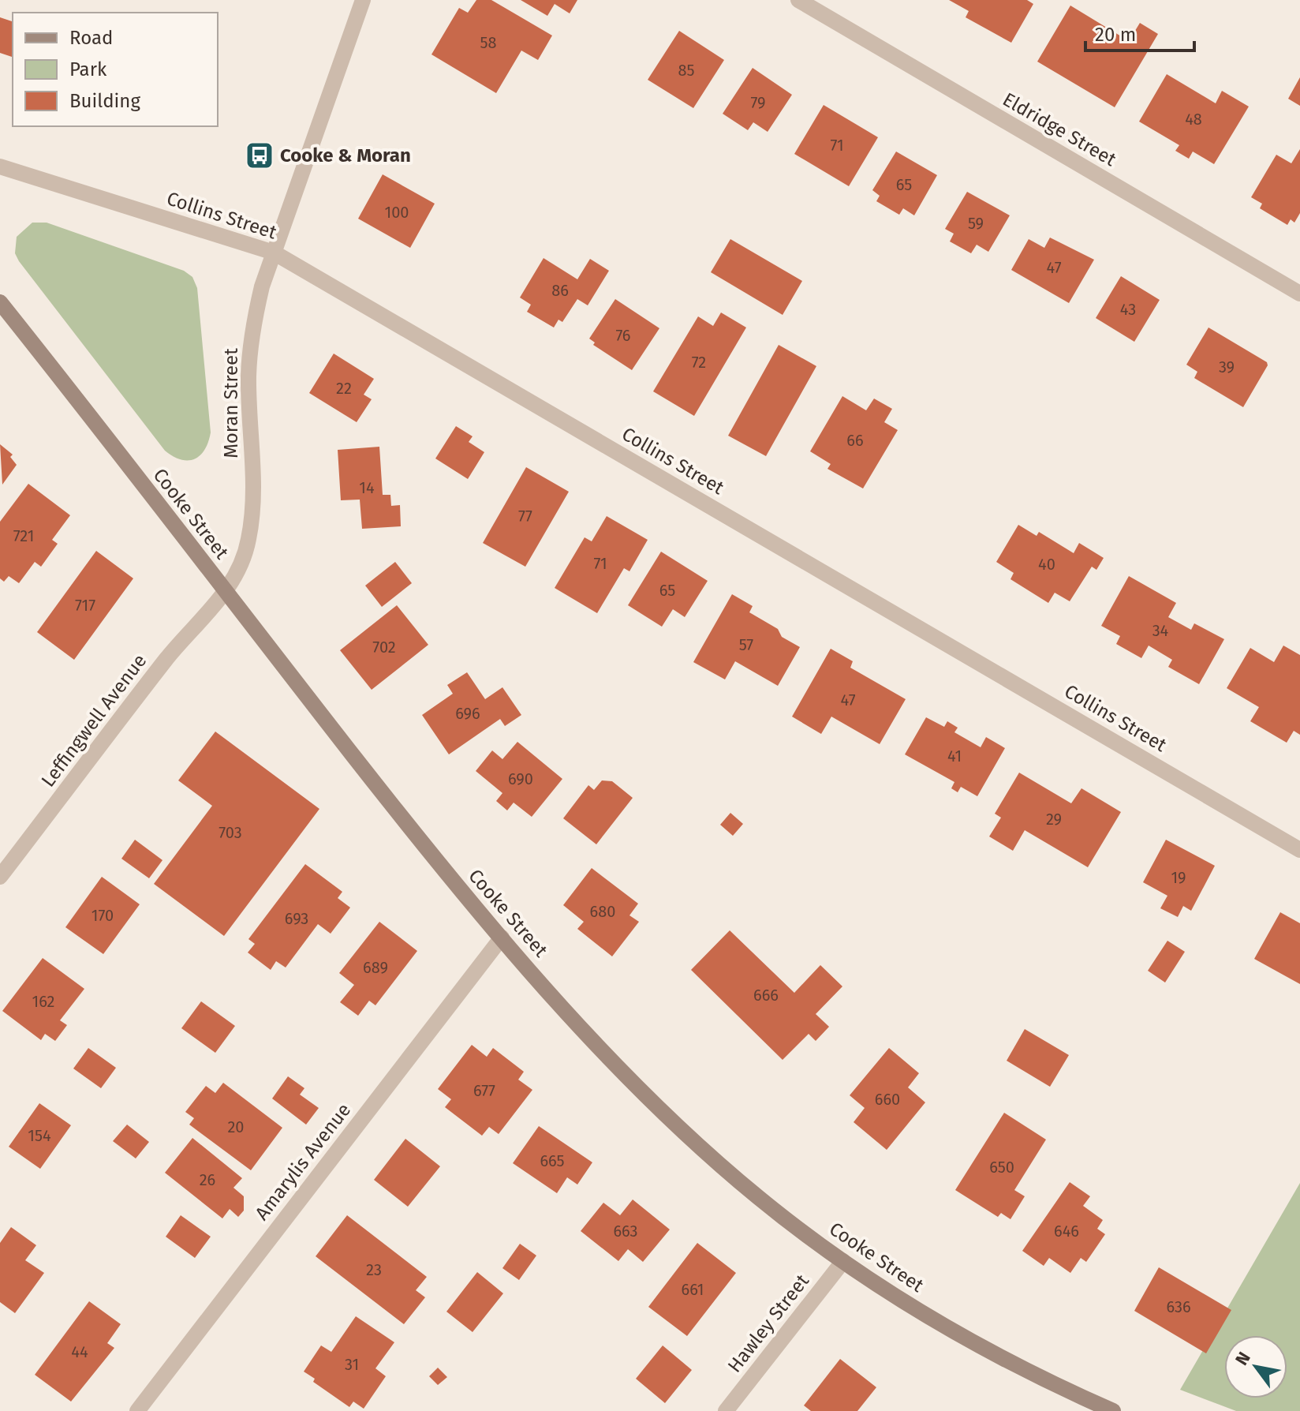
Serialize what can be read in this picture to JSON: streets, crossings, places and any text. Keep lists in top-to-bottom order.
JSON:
{
  "streets": {
    "main road": ["Cooke Street"],
    "street": [
      "Eldridge Street",
      "Collins Street",
      "Moran Street",
      "Leffingwell Avenue",
      "Amarylis Avenue",
      "Hawley Street"
    ]
  },
  "crossings": [
    ["Collins Street", "Moran Street"],
    ["Moran Street", "Cooke Street"],
    ["Moran Street", "Leffingwell Avenue"],
    ["Cooke Street", "Leffingwell Avenue"],
    ["Cooke Street", "Amarylis Avenue"],
    ["Cooke Street", "Hawley Street"]
  ],
  "places": {
    "bus stop": ["Cooke & Moran"]
  },
  "house_numbers": [
    "58",
    "85",
    "79",
    "48",
    "71",
    "65",
    "100",
    "59",
    "47",
    "86",
    "43",
    "76",
    "72",
    "39",
    "22",
    "66",
    "14",
    "77",
    "721",
    "71",
    "40",
    "65",
    "717",
    "34",
    "57",
    "702",
    "47",
    "696",
    "41",
    "690",
    "29",
    "703",
    "19",
    "680",
    "170",
    "693",
    "689",
    "666",
    "162",
    "677",
    "660",
    "20",
    "154",
    "665",
    "650",
    "26",
    "663",
    "646",
    "23",
    "661",
    "636",
    "44",
    "31"
  ],
  "legend": ["Road", "Park", "Building"],
  "scale_bar": "20 m",
  "north": "top left"
}
